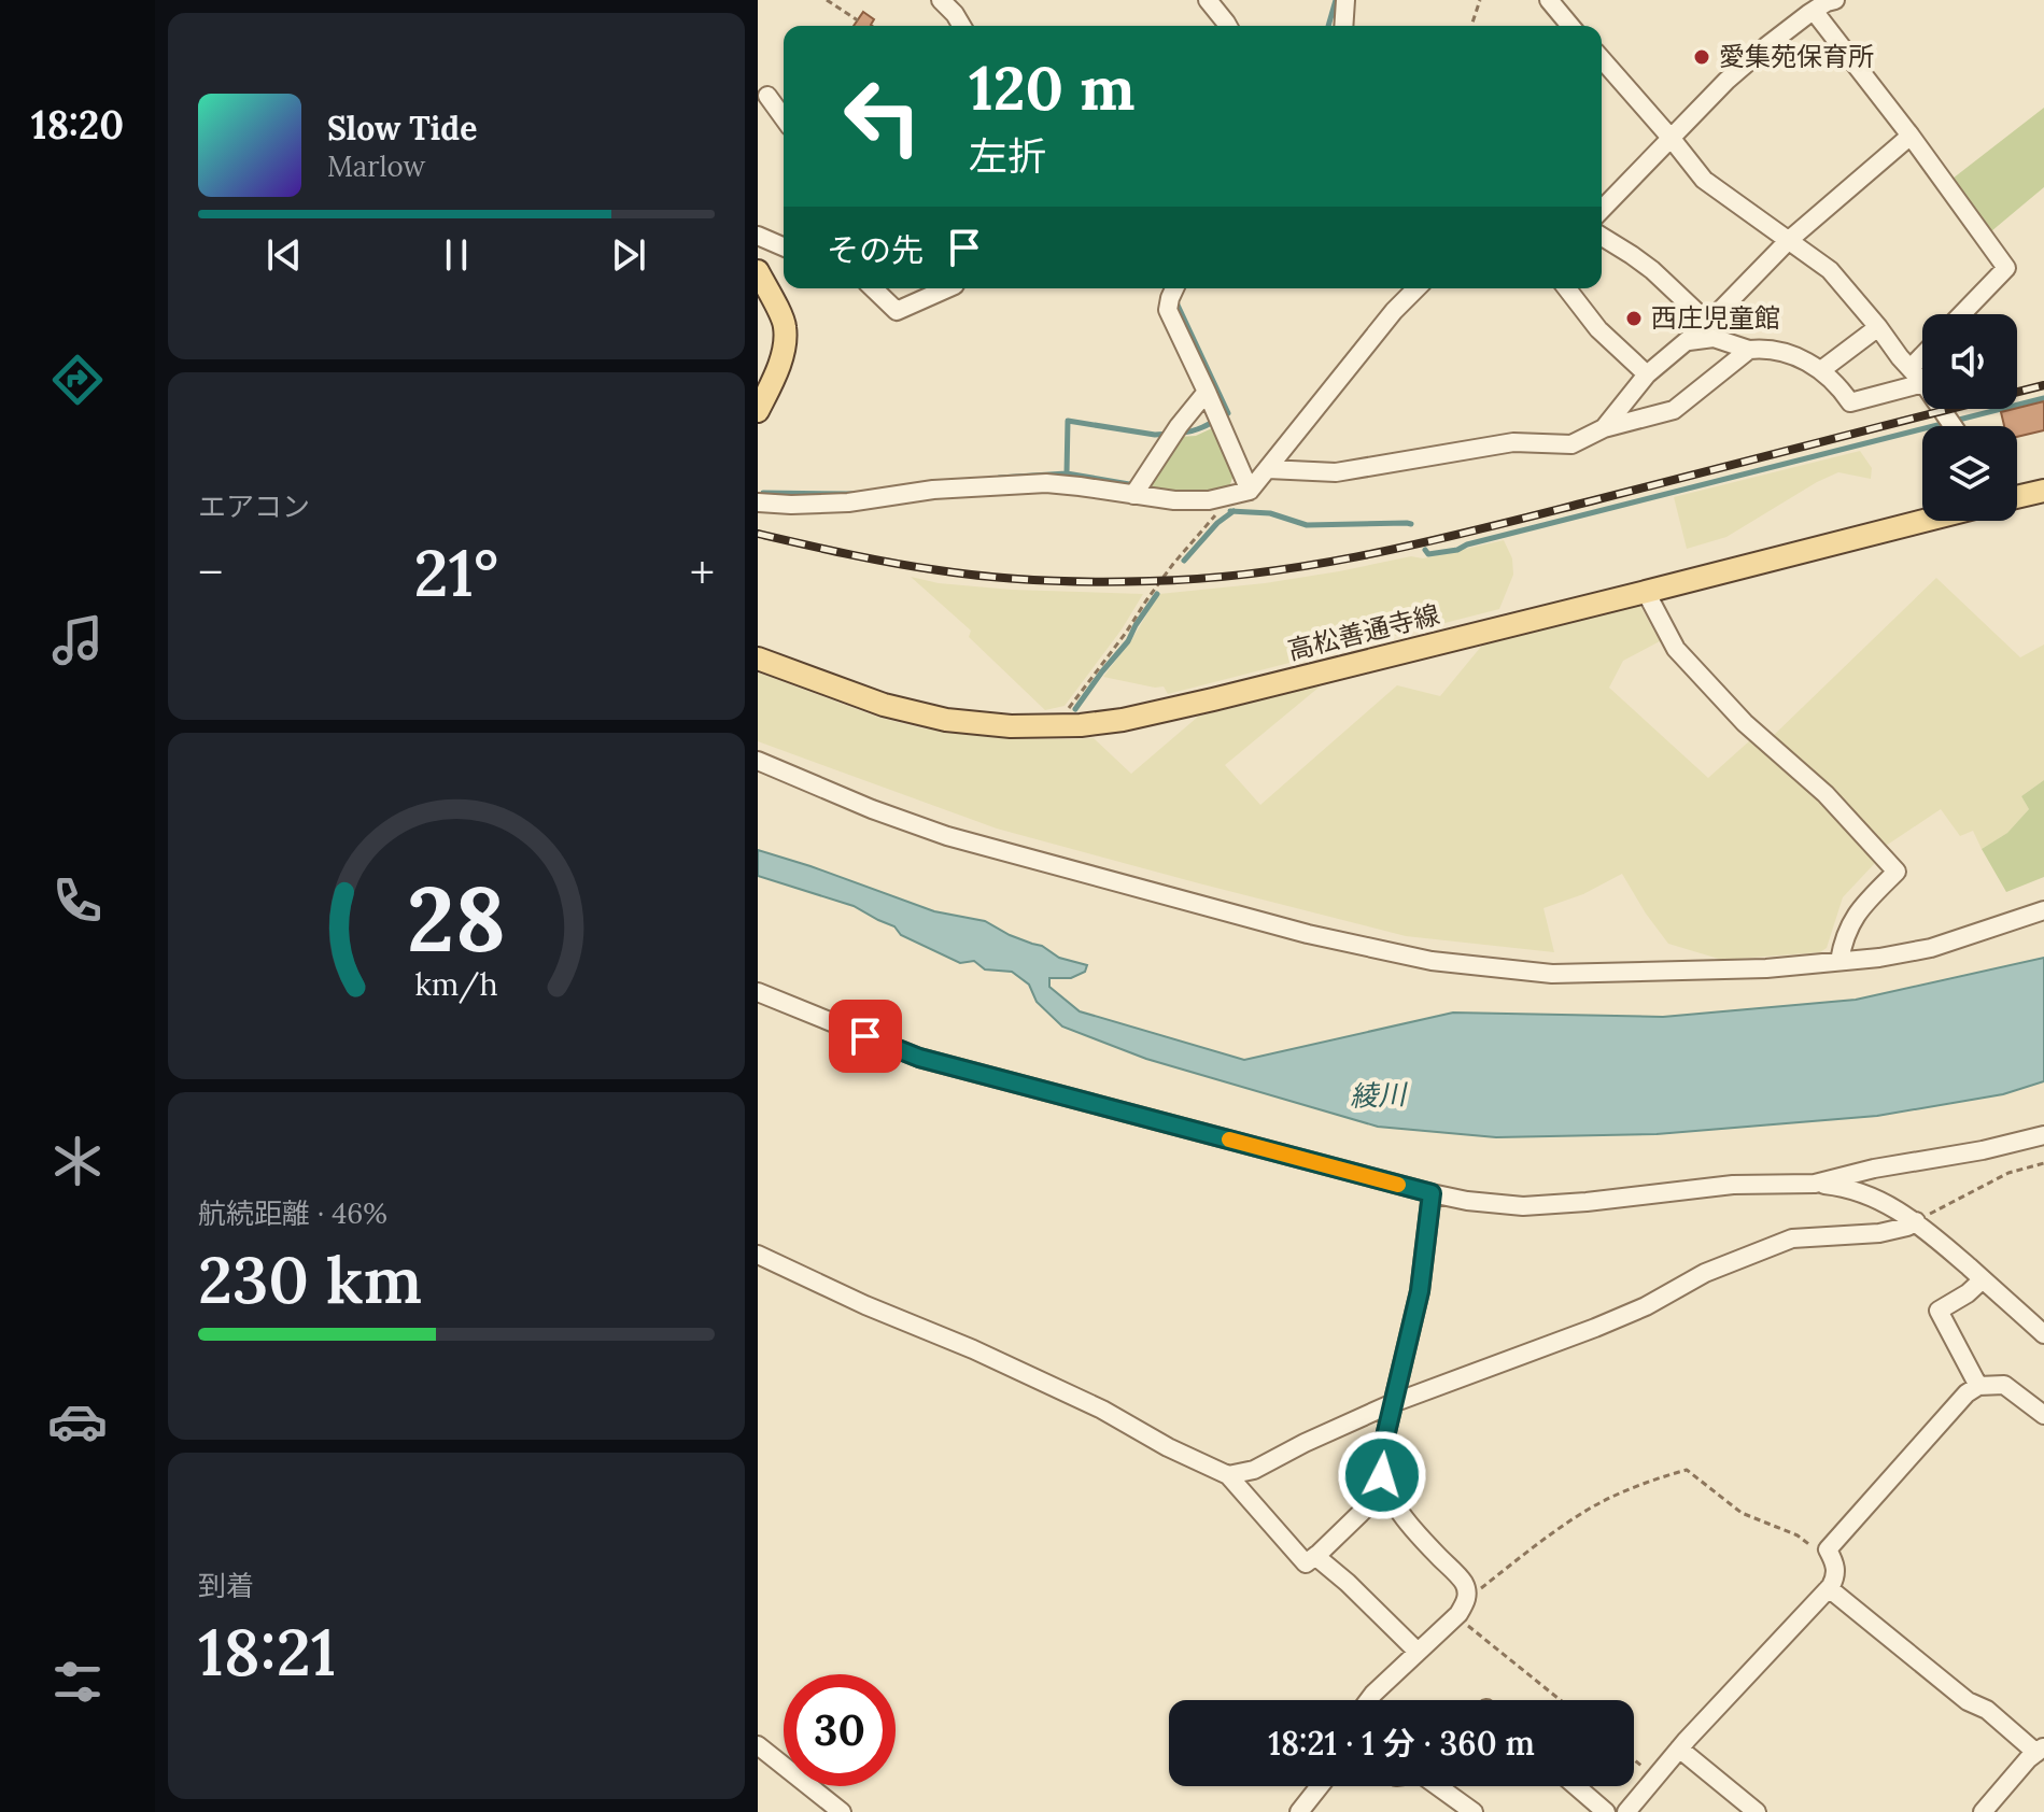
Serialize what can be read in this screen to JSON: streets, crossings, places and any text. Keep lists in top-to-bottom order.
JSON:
{
  "streets": {
    "main road": ["高松善通寺線"]
  },
  "water": ["綾川"],
  "places": ["愛集苑保育所", "西庄児童館"],
  "page": {
    "tabs": "18:20",
    "turn": ["120 m", "左折"],
    "song": ["Slow Tide", "Marlow"],
    "then": "その先",
    "tile": [
      "エアコン",
      ["航続距離 · 46%", "230 km"],
      ["到着", "18:21"]
    ],
    "heat": ["−", "21°", "+"],
    "limit": "30",
    "trip": "18:21 · 1 分 · 360 m",
    "gauge": ["28", "km/h"]
  }
}
